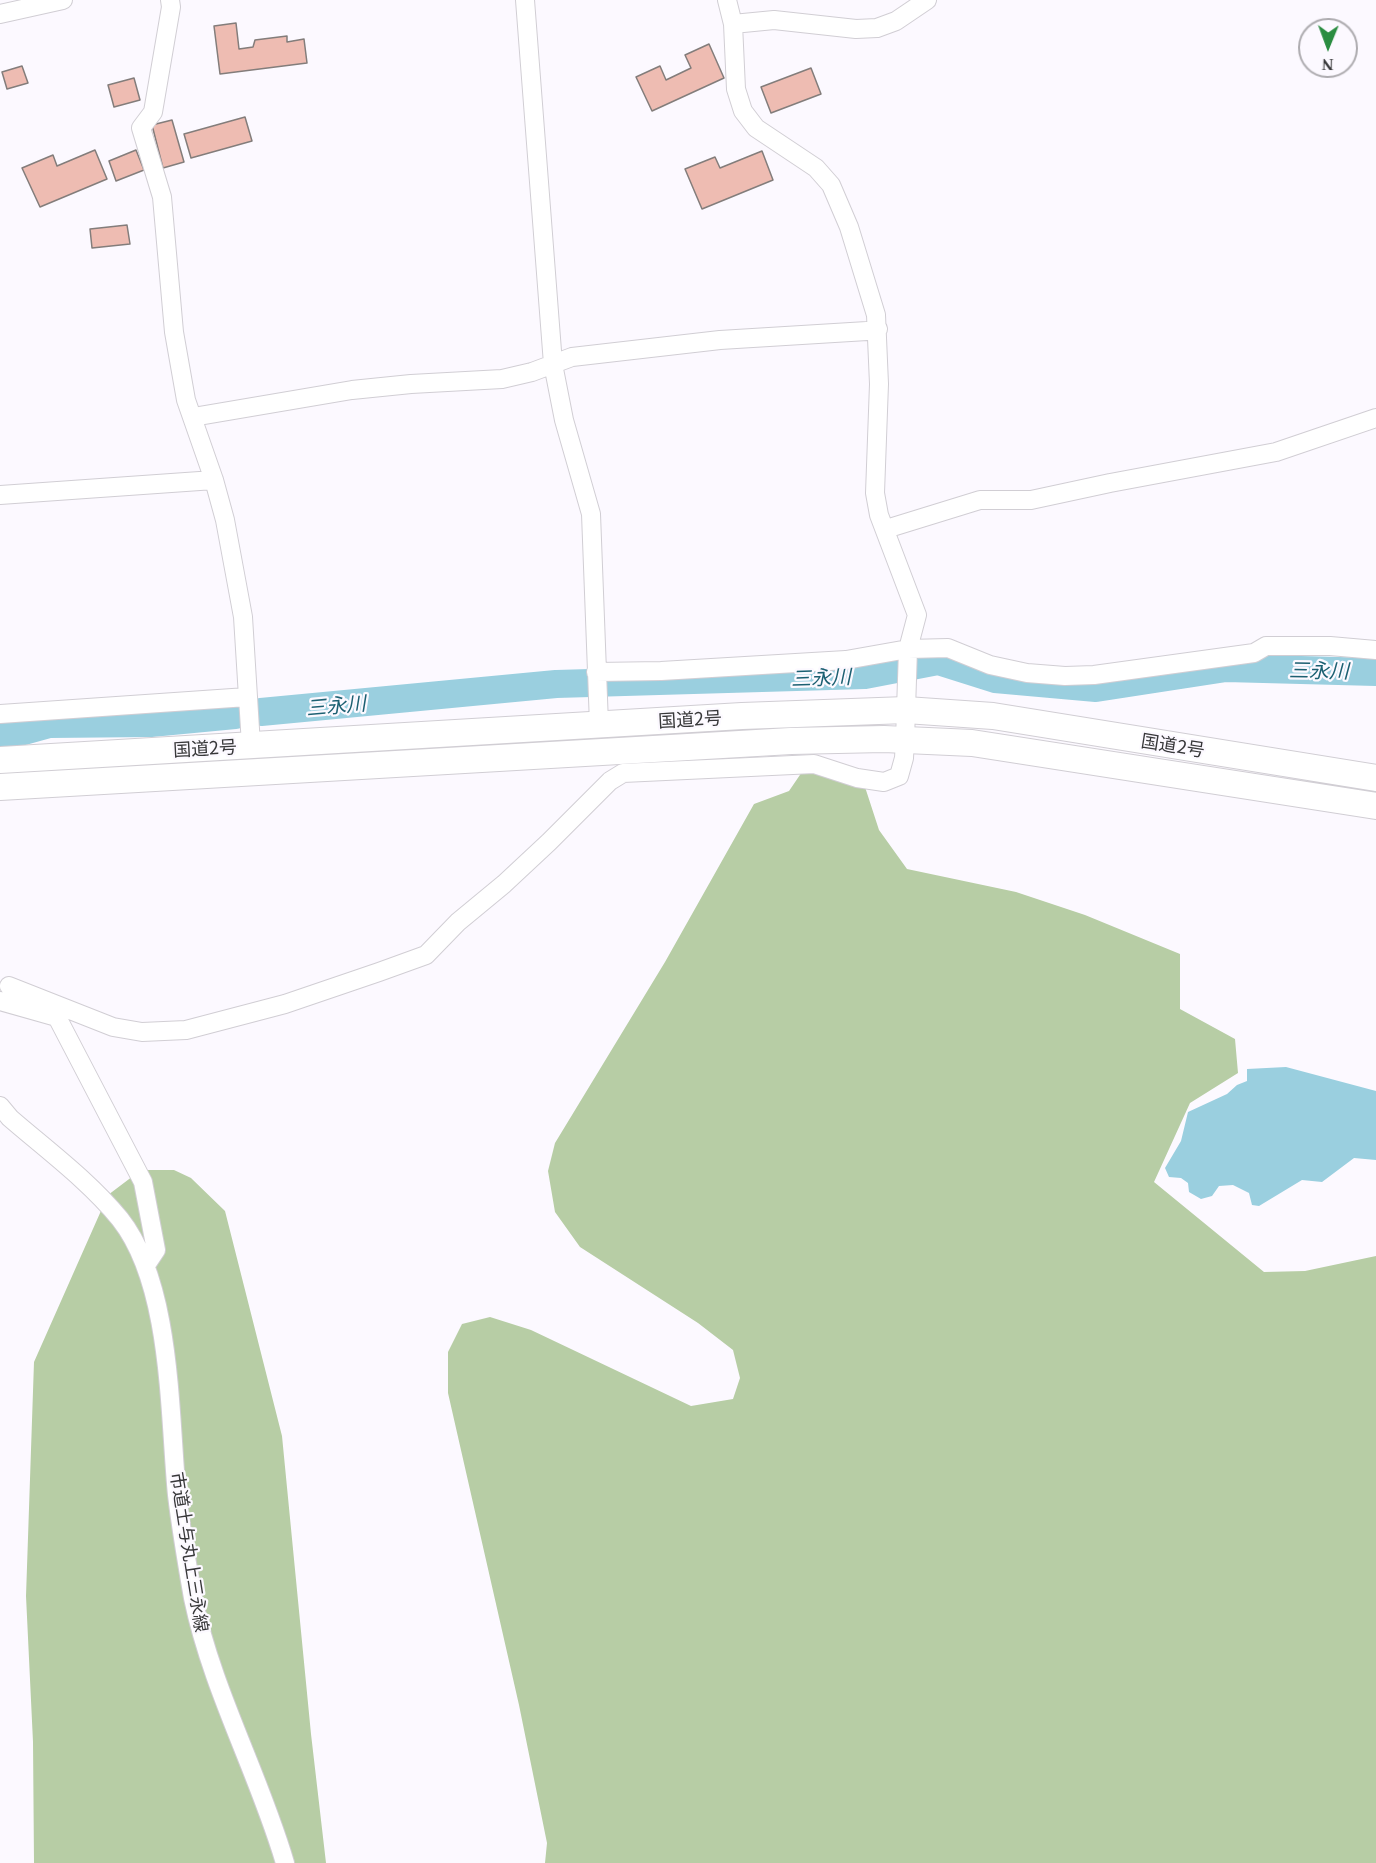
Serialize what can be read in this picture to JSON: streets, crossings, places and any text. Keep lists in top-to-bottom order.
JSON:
{
  "streets": {
    "highway": ["国道2号"],
    "street": ["市道土与丸上三永線"]
  },
  "water": ["三永川"],
  "north": "bottom"
}
